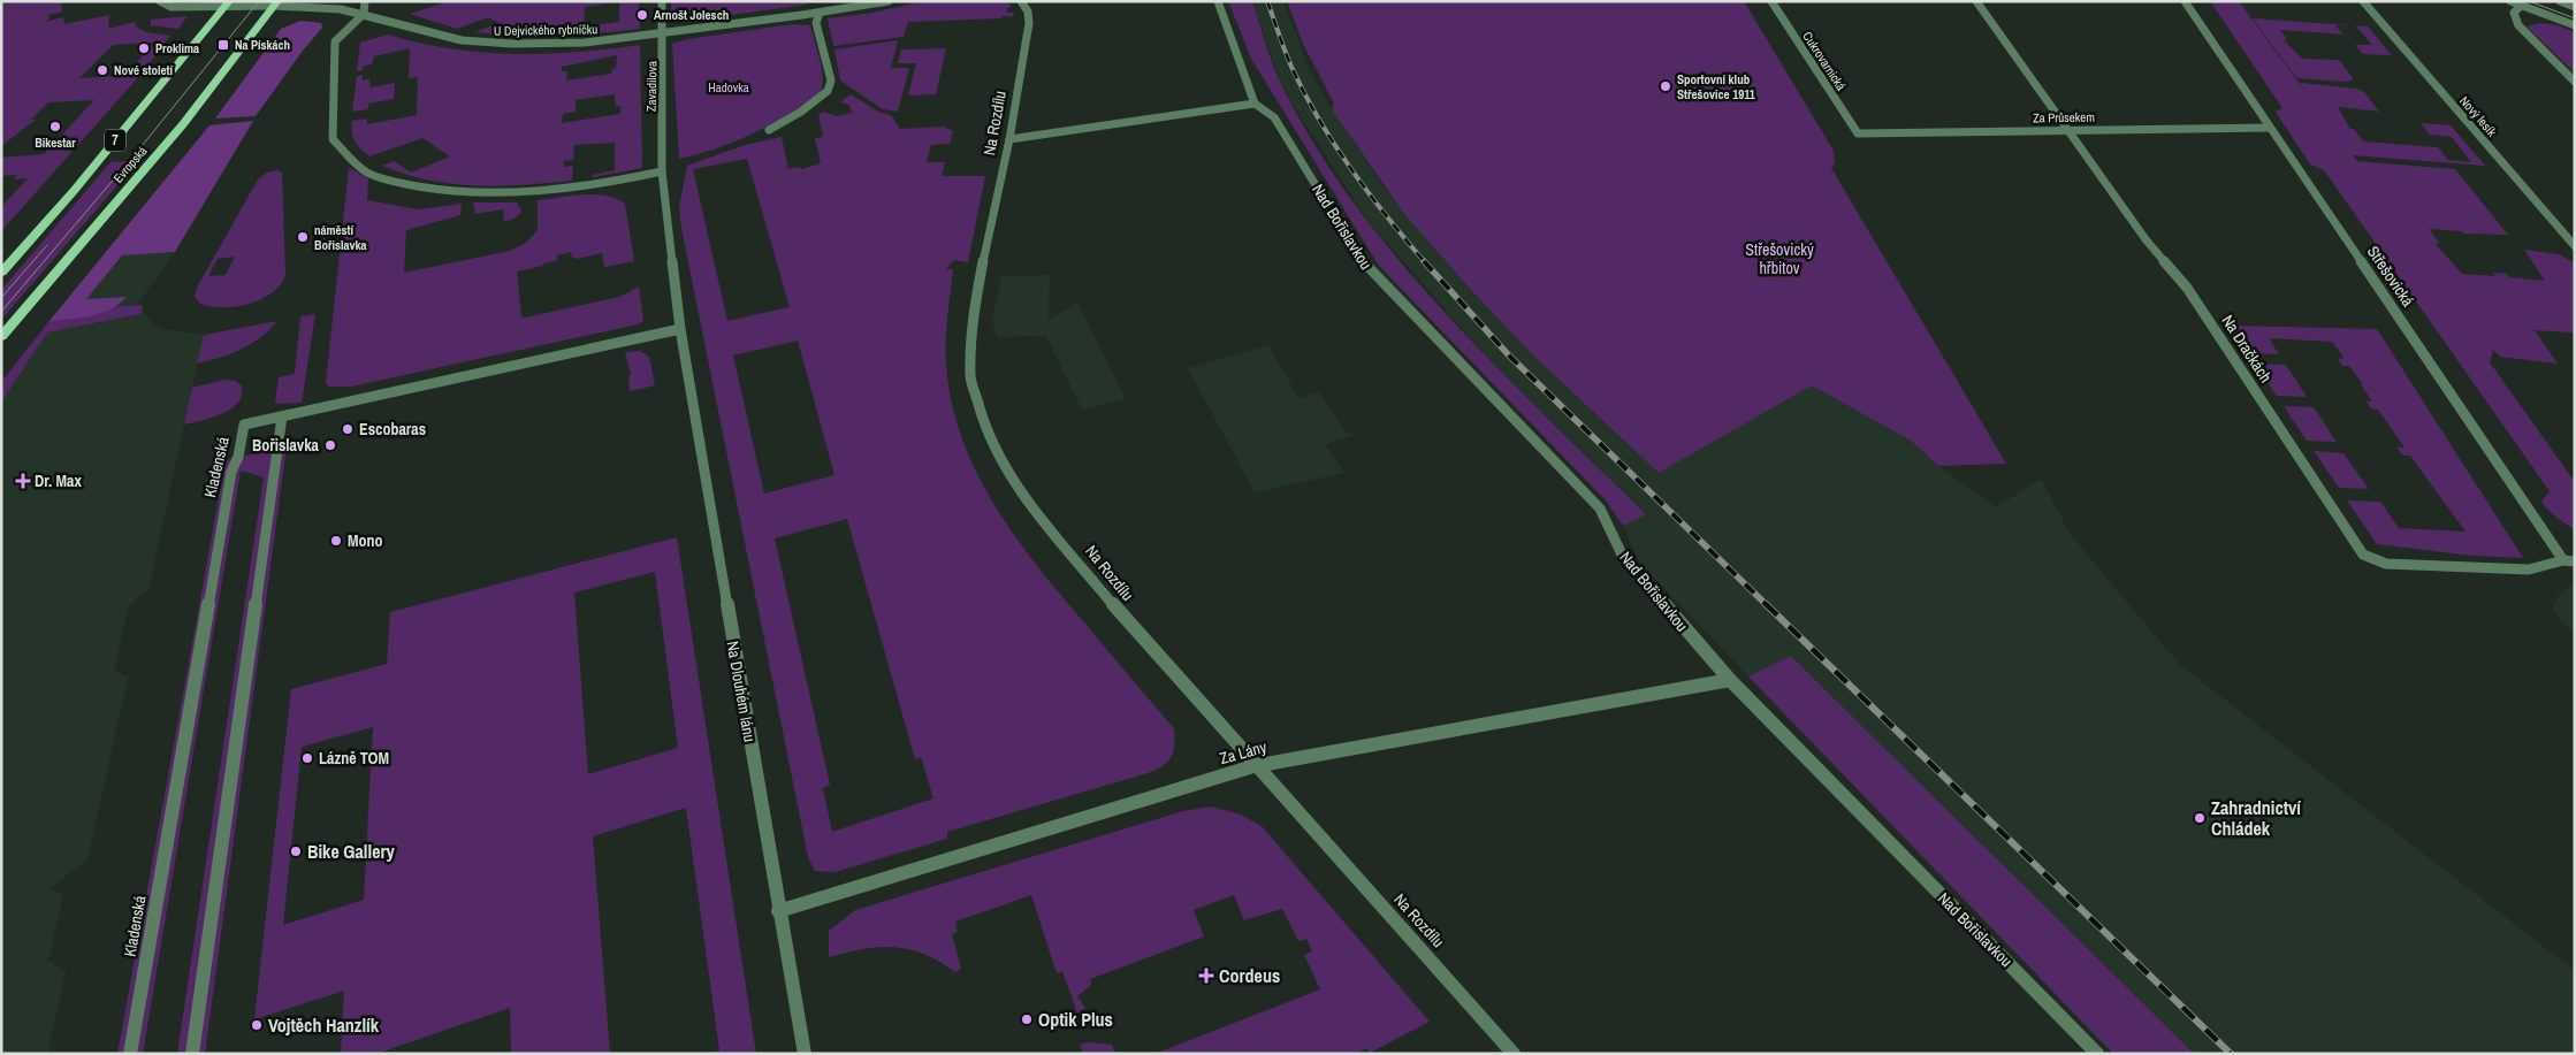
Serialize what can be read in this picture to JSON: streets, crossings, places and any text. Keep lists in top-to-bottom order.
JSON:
{
  "streets": {
    "main road": ["7", "Evropská"],
    "street": [
      "U Dejvického rybníčku",
      "Cukrovarnická",
      "Zavadilova",
      "Nový lesík",
      "Za Průsekem",
      "Na Rozdílu",
      "Nad Bořislavkou",
      "Střešovická",
      "Na Dračkách",
      "Kladenská",
      "Na Dlouhém lánu",
      "Za Lány"
    ]
  },
  "crossings": [
    ["U Dejvického rybníčku", "Zavadilova"],
    ["U Dejvického rybníčku", "Evropská"],
    ["Cukrovarnická", "Za Průsekem"],
    ["Za Průsekem", "Střešovická"],
    ["Za Průsekem", "Na Dračkách"],
    ["Na Rozdílu", "Za Lány"],
    ["Nad Bořislavkou", "Za Lány"],
    ["Střešovická", "Na Dračkách"],
    ["Na Dlouhém lánu", "Za Lány"]
  ],
  "parks": ["Hadovka", "Střešovický hřbitov"],
  "places": {
    "other": [
      "Arnošt Jolesch",
      "Proklima",
      "Nové století",
      "Sportovní klub Střešovice 1911",
      "Bikestar",
      "náměstí Bořislavka",
      "Escobaras",
      "Bořislavka",
      "Mono",
      "Lázně TOM",
      "Zahradnictví Chládek",
      "Bike Gallery",
      "Optik Plus",
      "Vojtěch Hanzlík"
    ],
    "transit": ["Na Pískách"],
    "health": ["Dr. Max", "Cordeus"]
  }
}
